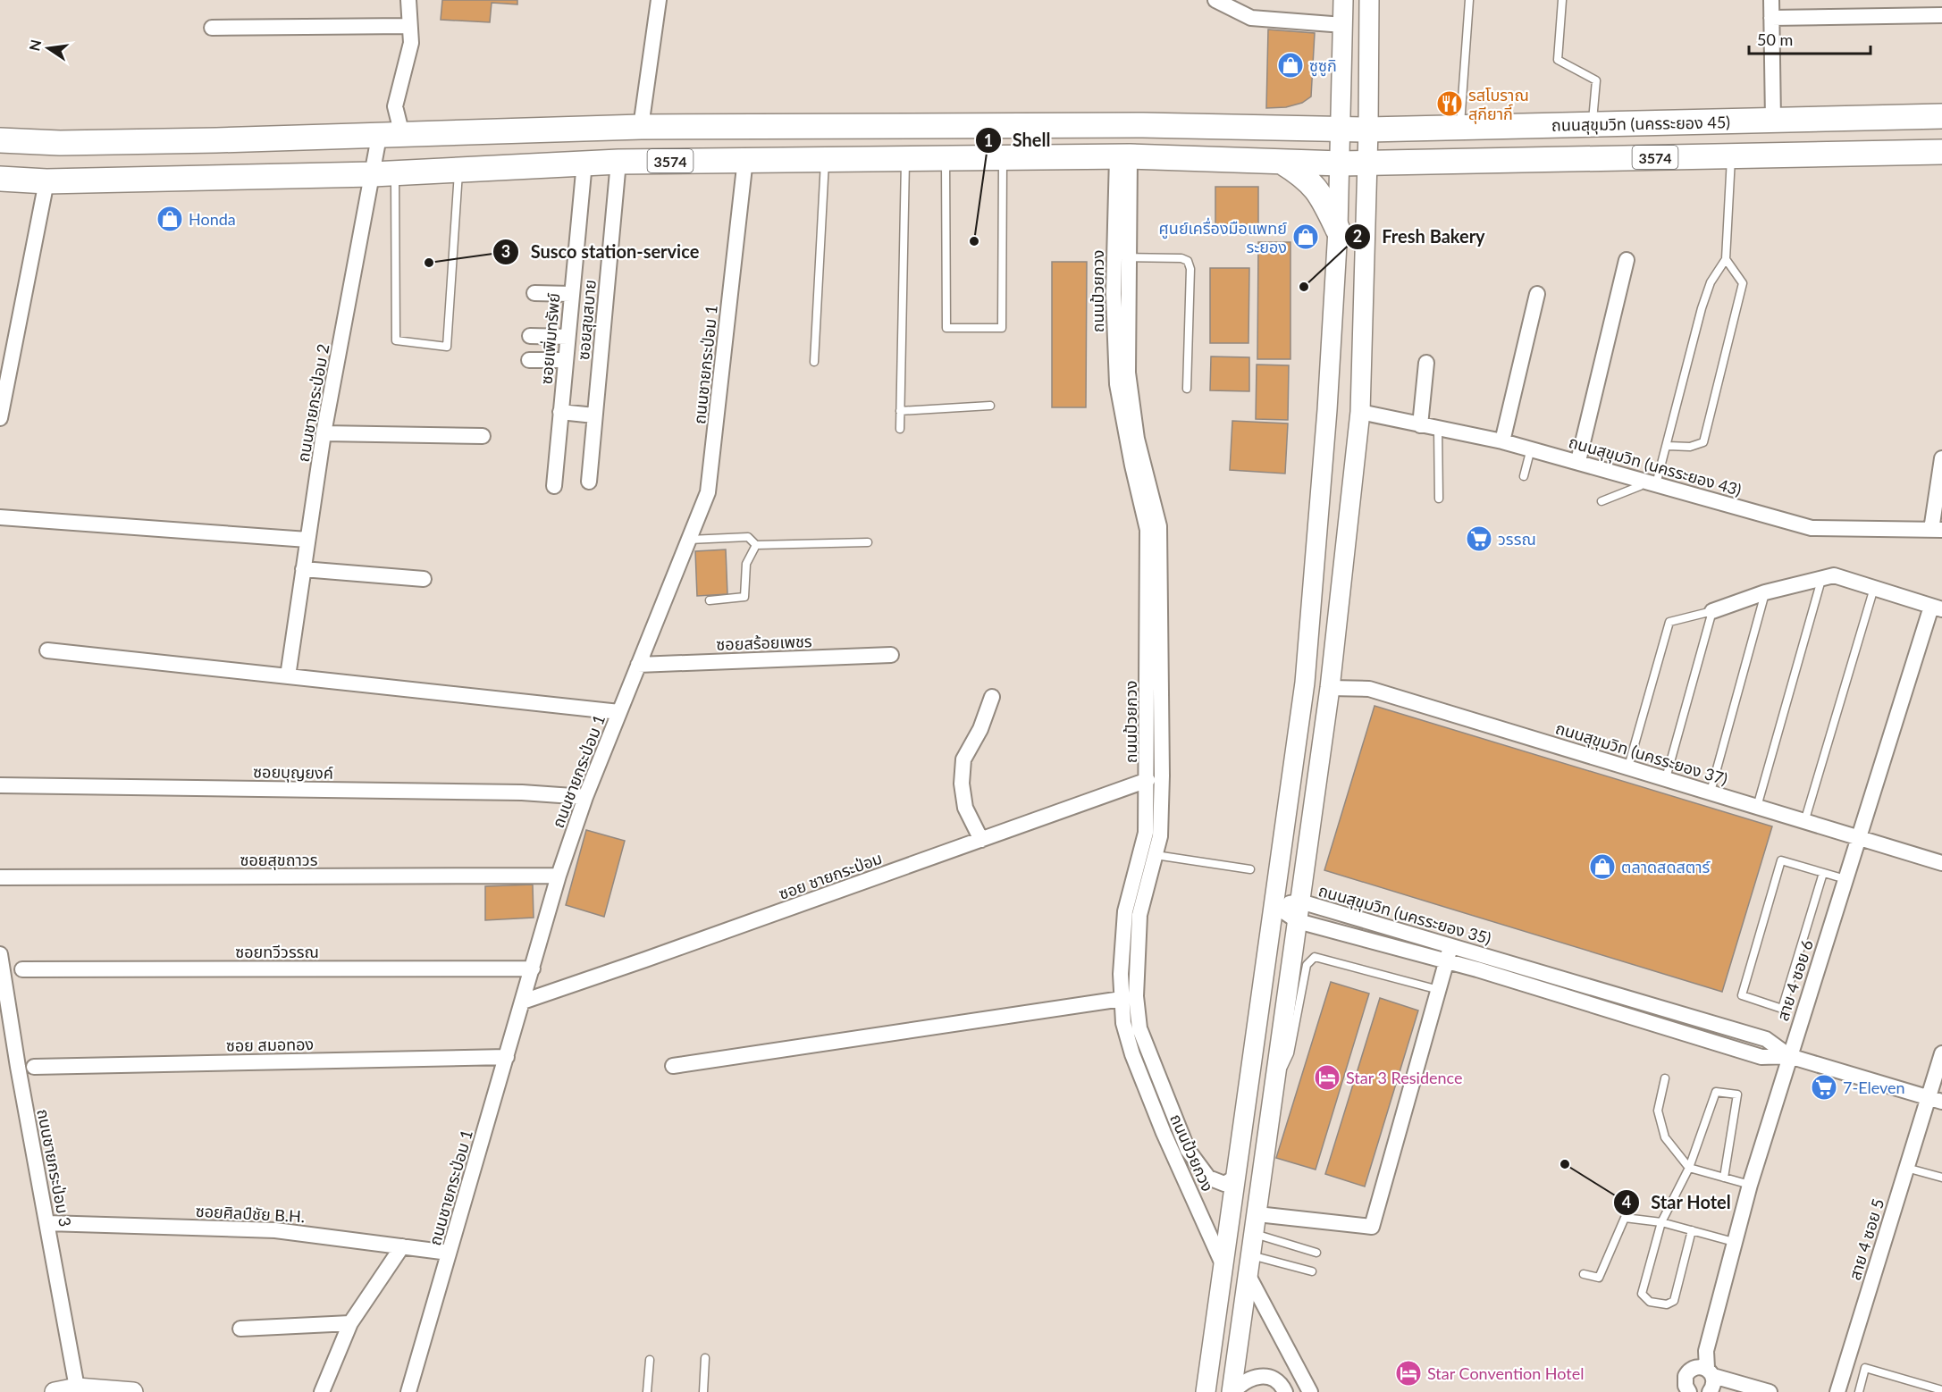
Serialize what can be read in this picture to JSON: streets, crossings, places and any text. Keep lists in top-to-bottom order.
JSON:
{
  "streets": {
    "main road": ["ถนนสุขุมวิท (นครระยอง 45)", "3574"],
    "street": [
      "ถนนป้วยกวง",
      "ซอยสุขสบาย",
      "ซอยเพิ่มทรัพย์",
      "ถนนชายกระป่อม 1",
      "ถนนชายกระป่อม 2",
      "ถนนสุขุมวิท (นครระยอง 43)",
      "ซอยสร้อยเพชร",
      "ถนนสุขุมวิท (นครระยอง 37)",
      "ซอยบุญยงค์",
      "ซอยสุขถาวร",
      "ซอย ชายกระป่อม",
      "ถนนสุขุมวิท (นครระยอง 35)",
      "ซอยทวีวรรณ",
      "สาย 4 ซอย 6",
      "ซอย สมอทอง",
      "ถนนชายกระป่อม 3",
      "ซอยศิลป์ชัย B.H.",
      "สาย 4 ซอย 5"
    ]
  },
  "crossings": [
    ["ถนนสุขุมวิท (นครระยอง 45)", "3574"],
    ["3574", "ถนนป้วยกวง"],
    ["3574", "ซอยสุขสบาย"],
    ["3574", "ซอยเพิ่มทรัพย์"],
    ["3574", "ถนนชายกระป่อม 1"],
    ["3574", "ถนนชายกระป่อม 2"],
    ["ถนนป้วยกวง", "ซอย ชายกระป่อม"],
    ["ถนนชายกระป่อม 1", "ซอยสร้อยเพชร"],
    ["ถนนชายกระป่อม 1", "ซอยบุญยงค์"],
    ["ถนนชายกระป่อม 1", "ซอยสุขถาวร"],
    ["ถนนชายกระป่อม 1", "ซอย ชายกระป่อม"],
    ["ถนนชายกระป่อม 1", "ซอยทวีวรรณ"],
    ["ถนนชายกระป่อม 1", "ซอย สมอทอง"],
    ["ถนนชายกระป่อม 1", "ซอยศิลป์ชัย B.H."],
    ["ถนนสุขุมวิท (นครระยอง 37)", "สาย 4 ซอย 6"],
    ["ถนนสุขุมวิท (นครระยอง 35)", "สาย 4 ซอย 6"],
    ["ถนนสุขุมวิท (นครระยอง 35)", "สาย 4 ซอย 5"],
    ["ถนนชายกระป่อม 3", "ซอยศิลป์ชัย B.H."]
  ],
  "places": {
    "shop": [
      "ซูซูกิ",
      "Honda",
      "ศูนย์เครื่องมือแพทย์ ระยอง",
      "ตลาดสดสตาร์"
    ],
    "restaurant": ["รสโบราณ สุกียากี์"],
    "other": [
      "Shell",
      "Susco station-service",
      "Fresh Bakery",
      "Star Hotel"
    ],
    "supermarket": ["วรรณ", "7-Eleven"],
    "hotel": ["Star 3 Residence", "Star Convention Hotel"]
  },
  "scale_bar": "50 m",
  "north": "left"
}
